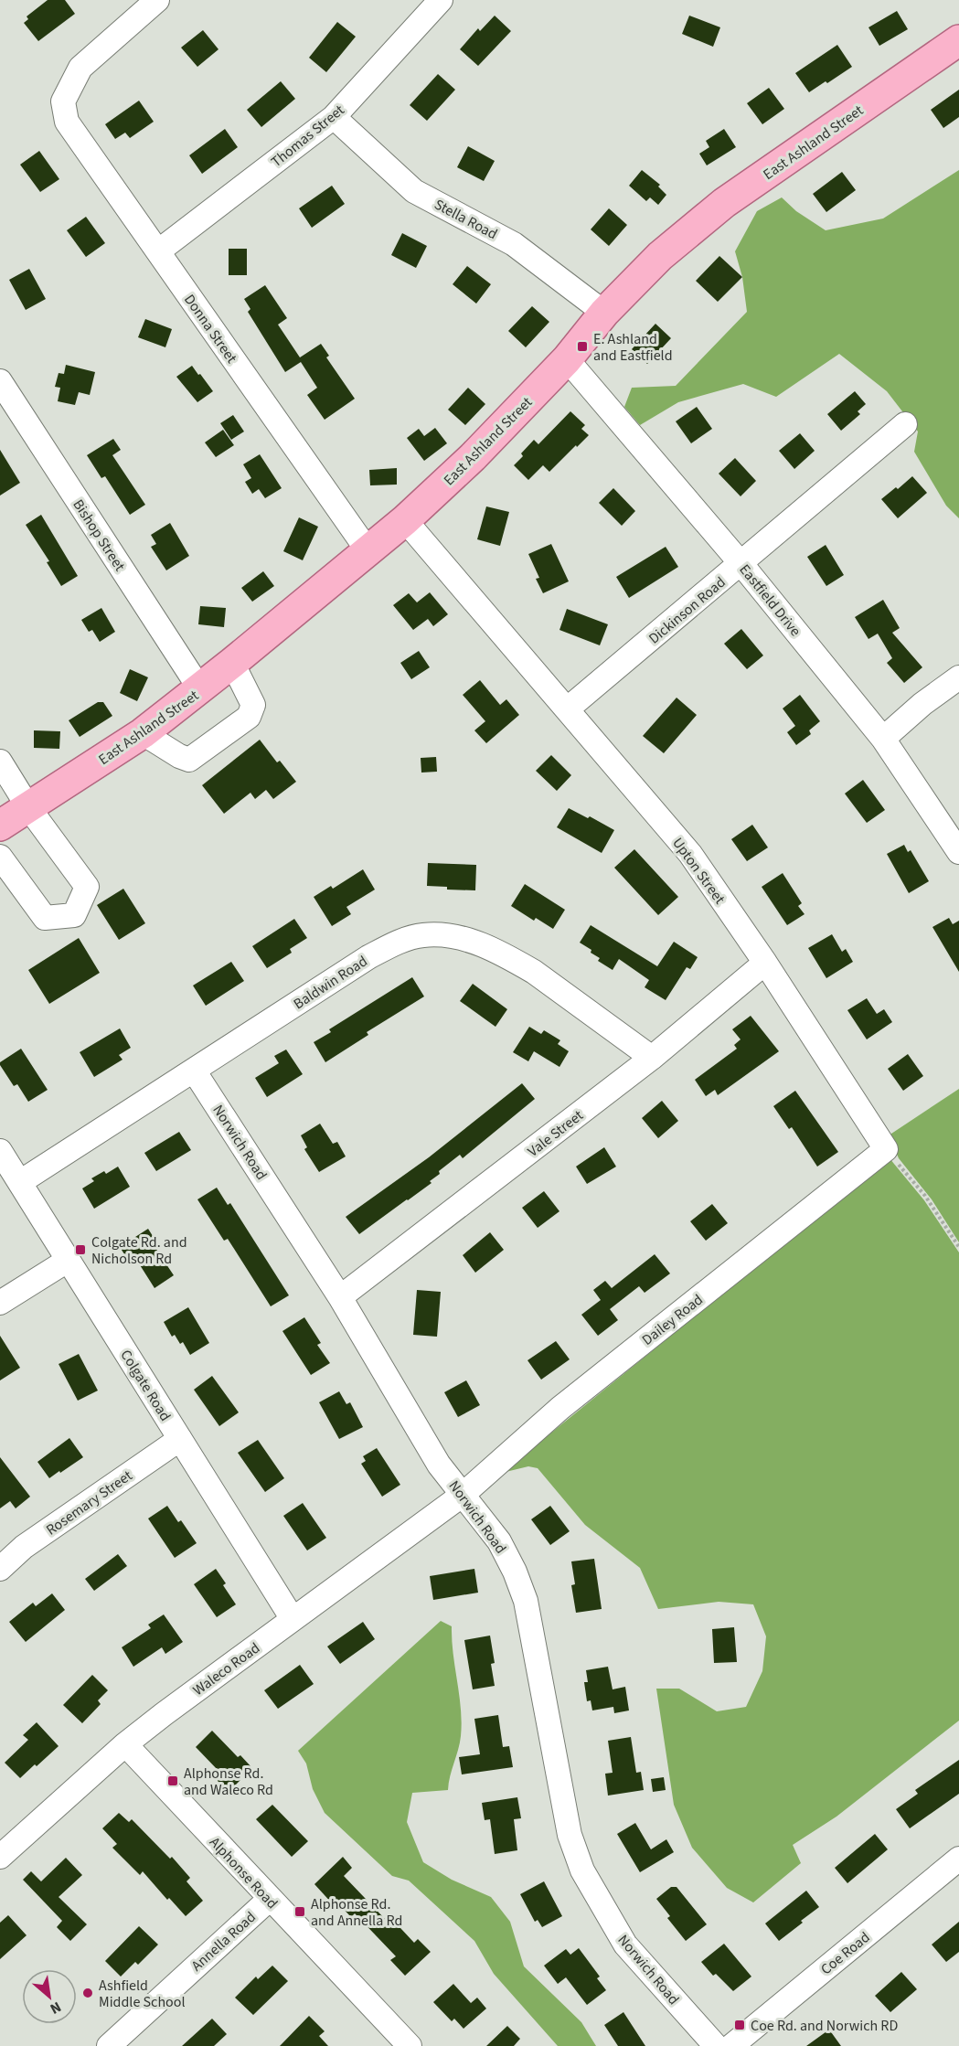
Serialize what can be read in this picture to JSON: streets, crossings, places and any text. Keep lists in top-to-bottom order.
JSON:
{
  "streets": {
    "main road": ["East Ashland Street"],
    "street": [
      "Thomas Street",
      "Stella Road",
      "Donna Street",
      "Bishop Street",
      "Eastfield Drive",
      "Dickinson Road",
      "Upton Street",
      "Baldwin Road",
      "Vale Street",
      "Norwich Road",
      "Dailey Road",
      "Colgate Road",
      "Rosemary Street",
      "Waleco Road",
      "Alphonse Road",
      "Annella Road",
      "Coe Road"
    ]
  },
  "crossings": [
    ["Thomas Street", "Stella Road"],
    ["Thomas Street", "Donna Street"],
    ["East Ashland Street", "Stella Road"],
    ["East Ashland Street", "Donna Street"],
    ["East Ashland Street", "Bishop Street"],
    ["East Ashland Street", "Eastfield Drive"],
    ["East Ashland Street", "Upton Street"],
    ["Eastfield Drive", "Dickinson Road"],
    ["Dickinson Road", "Upton Street"],
    ["Upton Street", "Vale Street"],
    ["Upton Street", "Dailey Road"],
    ["Baldwin Road", "Vale Street"],
    ["Baldwin Road", "Norwich Road"],
    ["Baldwin Road", "Colgate Road"],
    ["Vale Street", "Norwich Road"],
    ["Norwich Road", "Dailey Road"],
    ["Norwich Road", "Waleco Road"],
    ["Dailey Road", "Waleco Road"],
    ["Colgate Road", "Rosemary Street"],
    ["Colgate Road", "Waleco Road"],
    ["Waleco Road", "Alphonse Road"],
    ["Alphonse Road", "Annella Road"]
  ],
  "places": {
    "transit": [
      "E. Ashland and Eastfield",
      "Colgate Rd. and Nicholson Rd",
      "Alphonse Rd. and Waleco Rd",
      "Alphonse Rd. and Annella Rd",
      "Coe Rd. and Norwich RD"
    ],
    "other": ["Ashfield Middle School"]
  },
  "north": "bottom right"
}
